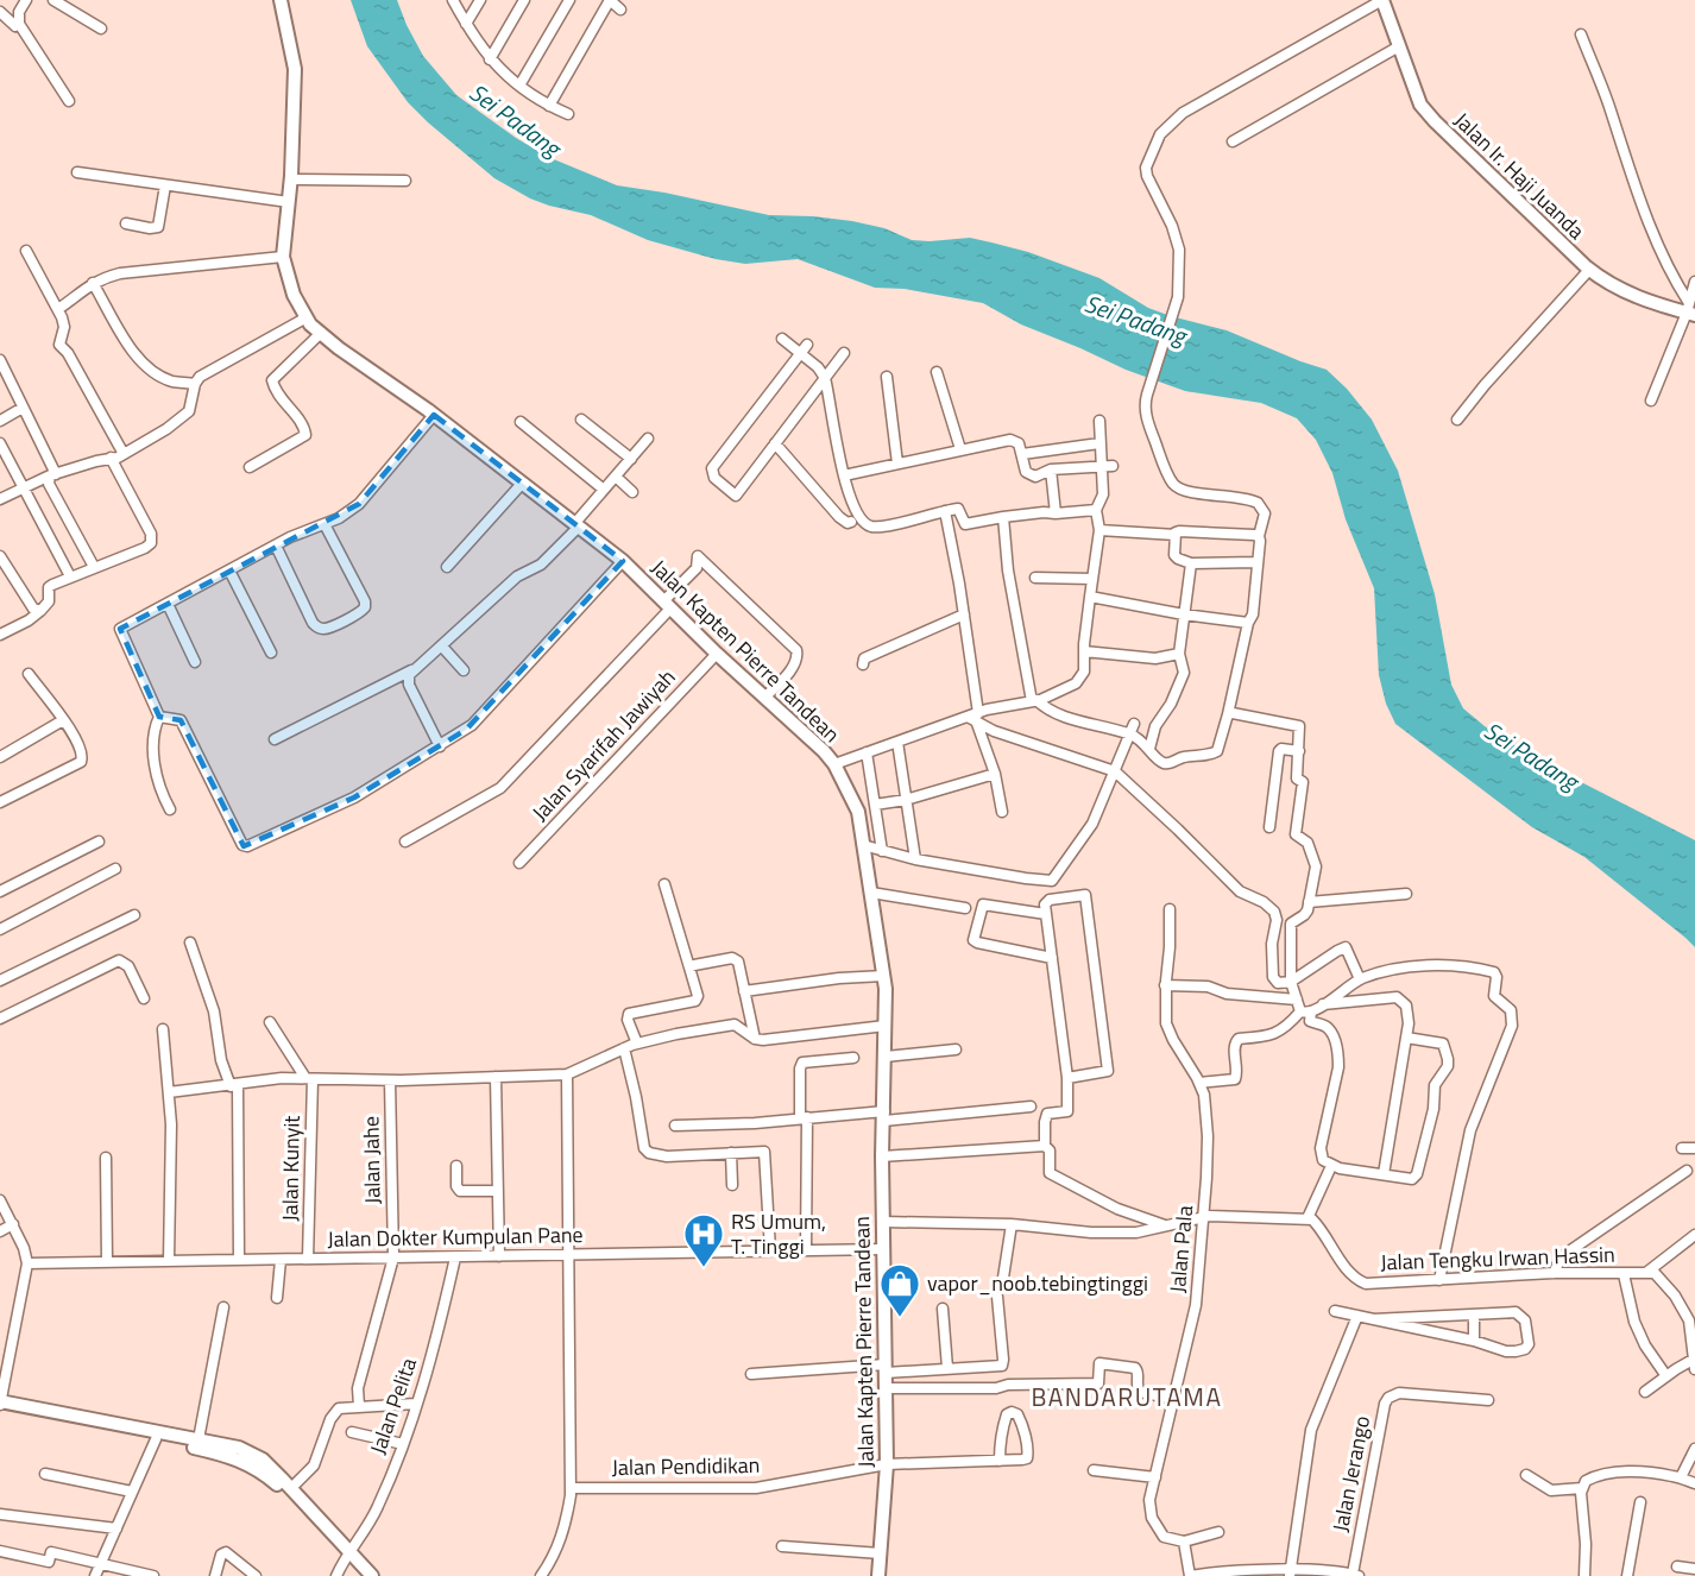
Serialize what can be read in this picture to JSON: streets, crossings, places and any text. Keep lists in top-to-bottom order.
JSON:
{
  "streets": {
    "main road": ["Jalan Ir. Haji Juanda", "Jalan Kapten Pierre Tandean"],
    "street": [
      "Jalan Syarifah Jawiyah",
      "Jalan Jahe",
      "Jalan Kunyit",
      "Jalan Dokter Kumpulan Pane",
      "Jalan Pala",
      "Jalan Tengku Irwan Hassin",
      "Jalan Pelita",
      "Jalan Pendidikan",
      "Jalan Jerango"
    ]
  },
  "crossings": [
    ["Jalan Kapten Pierre Tandean", "Jalan Syarifah Jawiyah"],
    ["Jalan Kapten Pierre Tandean", "Jalan Dokter Kumpulan Pane"],
    ["Jalan Kapten Pierre Tandean", "Jalan Pendidikan"],
    ["Jalan Jahe", "Jalan Dokter Kumpulan Pane"],
    ["Jalan Kunyit", "Jalan Dokter Kumpulan Pane"],
    ["Jalan Dokter Kumpulan Pane", "Jalan Pelita"]
  ],
  "districts": ["BANDARUTAMA"],
  "water": ["Sei Padang"],
  "places": {
    "hospital": ["RS Umum, T. Tinggi"],
    "shop": ["vapor_noob.tebingtinggi"]
  }
}
